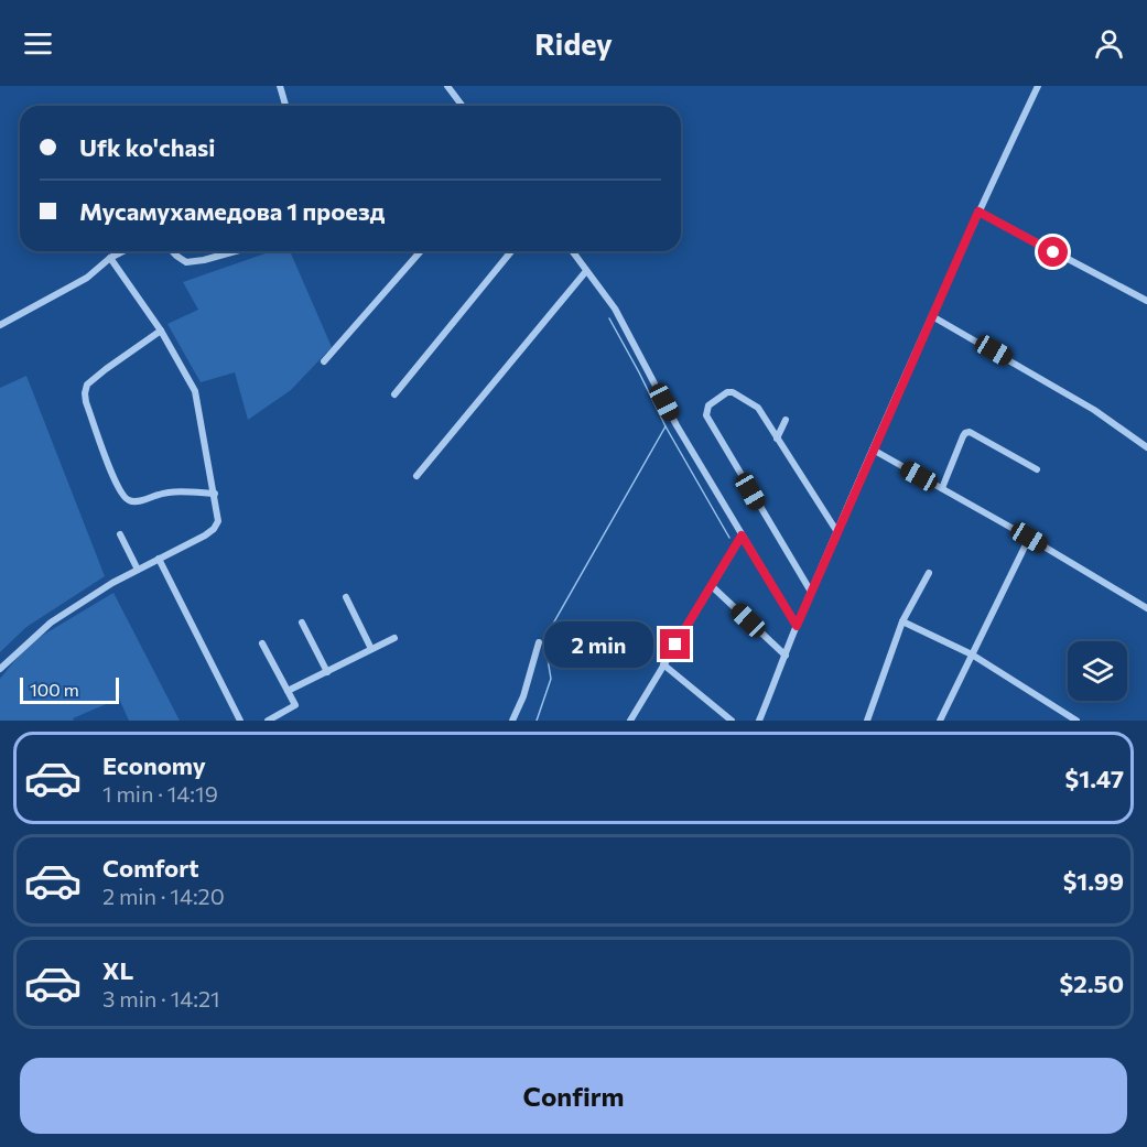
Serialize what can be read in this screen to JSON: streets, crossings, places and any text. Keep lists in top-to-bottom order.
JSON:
{
  "scale_bar": "100 m",
  "page": {
    "header": "Ridey",
    "banner": ["Ufk ko'chasi", "Мусамухамедова 1 проезд"],
    "bubble": "2 min",
    "scale": "100 m",
    "list": [
      {
        "name": "Economy",
        "note": "1 min · 14:19",
        "value": "$1.47"
      },
      {
        "name": "Comfort",
        "note": "2 min · 14:20",
        "value": "$1.99"
      },
      {
        "name": "XL",
        "note": "3 min · 14:21",
        "value": "$2.50"
      }
    ],
    "buttons": "Confirm"
  }
}
